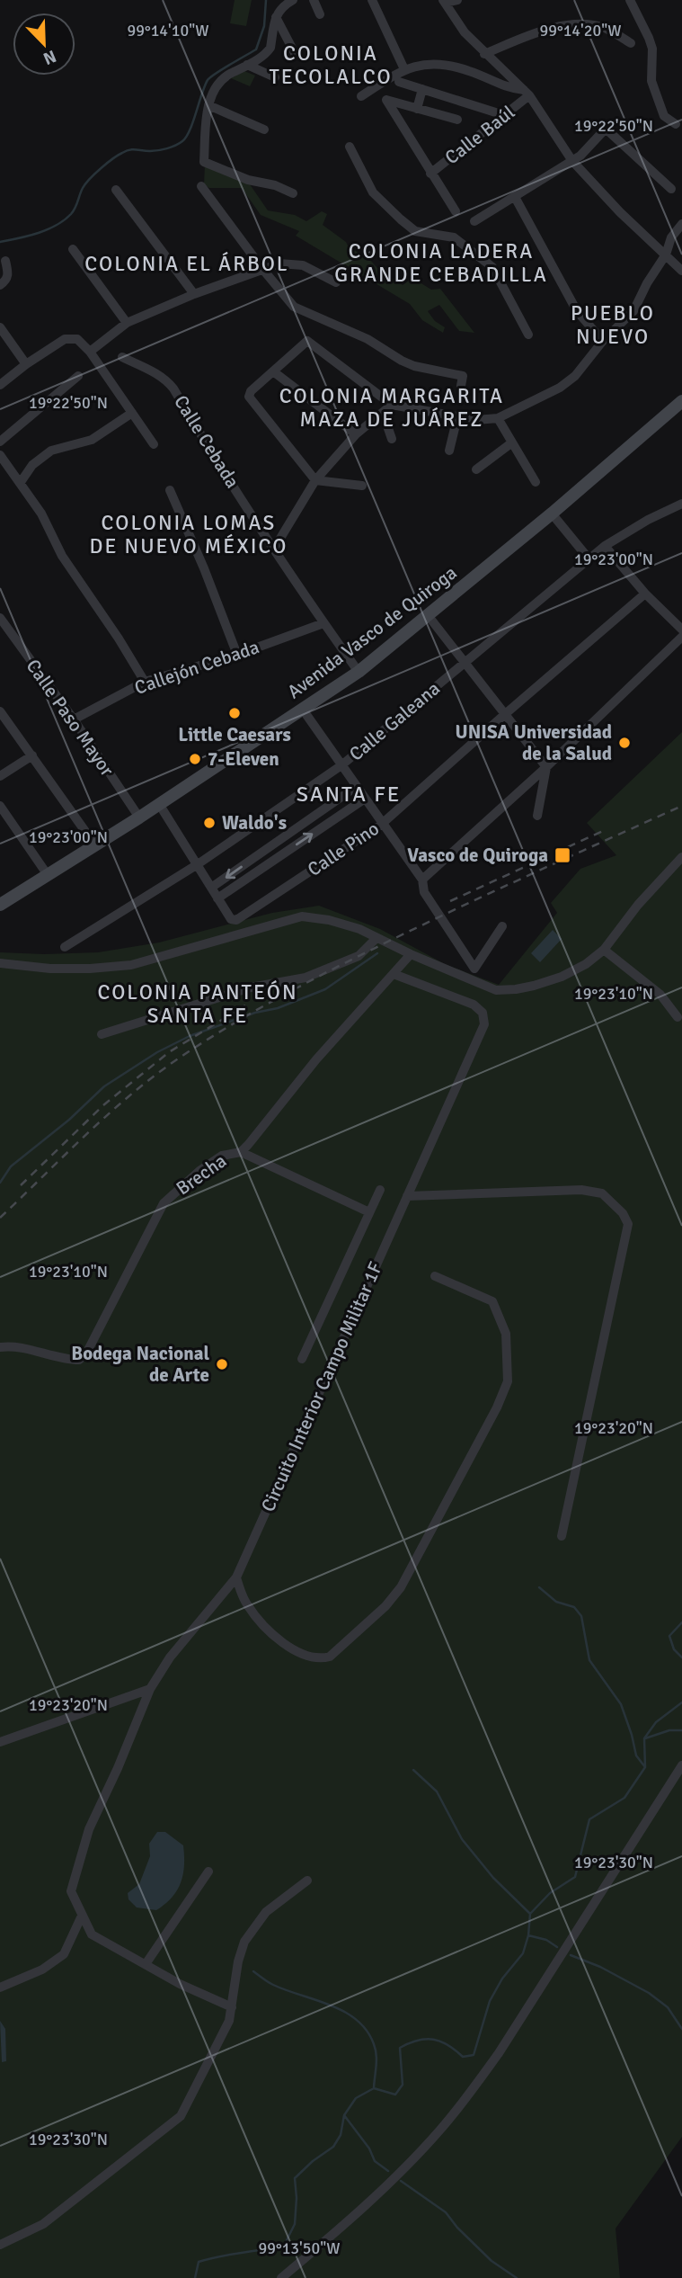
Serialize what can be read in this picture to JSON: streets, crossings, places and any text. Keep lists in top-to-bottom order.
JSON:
{
  "streets": {
    "main road": ["Avenida Vasco de Quiroga"],
    "street": [
      "Calle Baúl",
      "Calle Cebada",
      "Callejón Cebada",
      "Calle Paso Mayor",
      "Calle Galeana",
      "Calle Pino",
      "Brecha",
      "Circuito Interior Campo Militar 1F"
    ]
  },
  "crossings": [
    ["Calle Cebada", "Avenida Vasco de Quiroga"],
    ["Calle Cebada", "Callejón Cebada"],
    ["Avenida Vasco de Quiroga", "Calle Paso Mayor"],
    ["Callejón Cebada", "Calle Paso Mayor"],
    ["Brecha", "Circuito Interior Campo Militar 1F"]
  ],
  "districts": [
    "COLONIA TECOLALCO",
    "COLONIA LADERA GRANDE CEBADILLA",
    "COLONIA EL ÁRBOL",
    "PUEBLO NUEVO",
    "COLONIA MARGARITA MAZA DE JUÁREZ",
    "COLONIA LOMAS DE NUEVO MÉXICO",
    "SANTA FE",
    "COLONIA PANTEÓN SANTA FE"
  ],
  "places": {
    "other": [
      "Little Caesars",
      "UNISA Universidad de la Salud",
      "7-Eleven",
      "Waldo's",
      "Bodega Nacional de Arte"
    ],
    "transit": ["Vasco de Quiroga"]
  },
  "north": "bottom right",
  "coordinates": [
    "99°14'10\"W",
    "99°14'20\"W",
    "19°22'50\"N",
    "19°23'00\"N",
    "19°23'10\"N",
    "19°23'20\"N",
    "19°23'30\"N",
    "99°13'50\"W"
  ]
}
